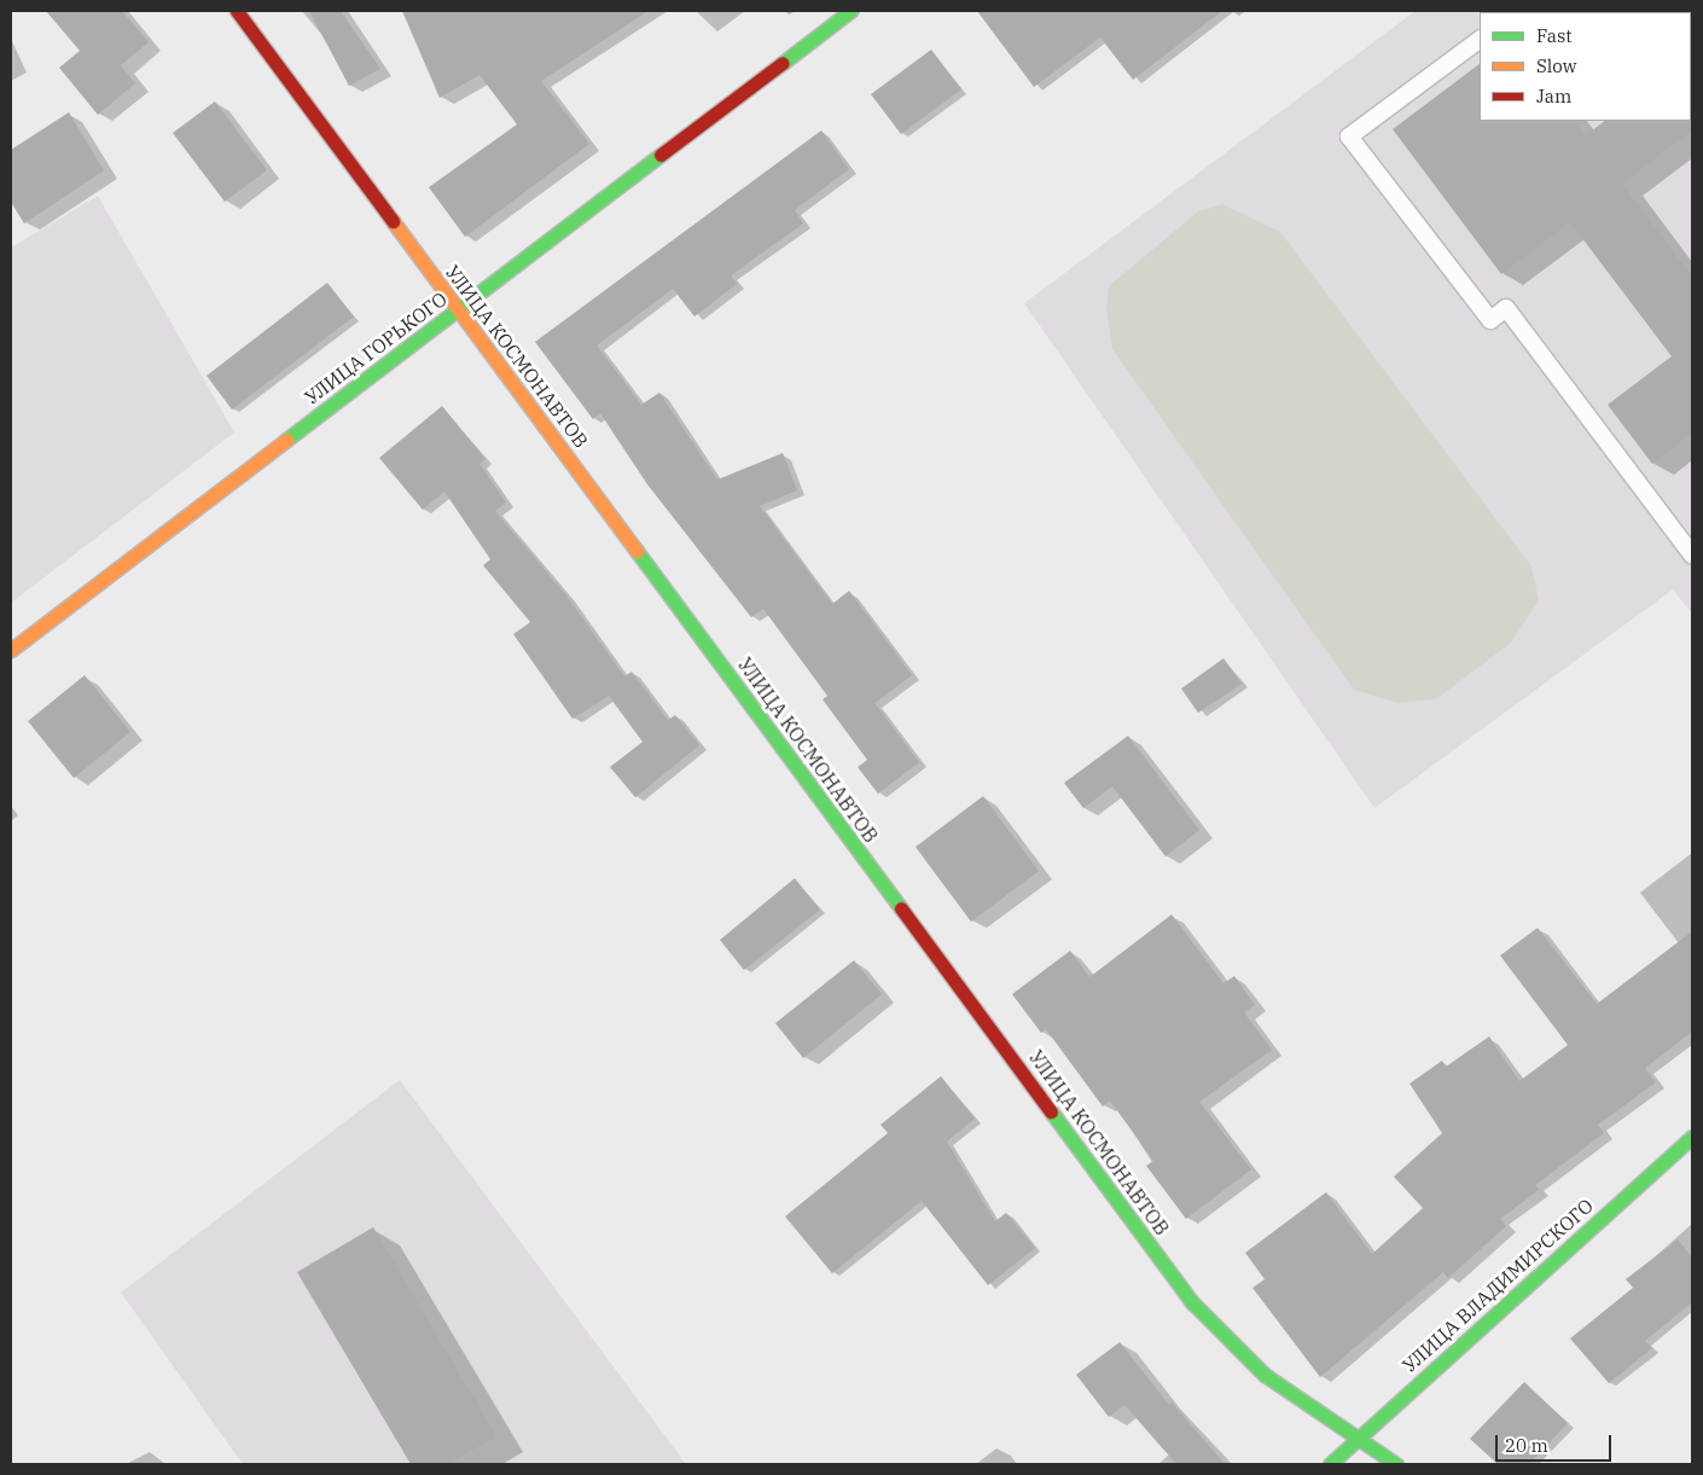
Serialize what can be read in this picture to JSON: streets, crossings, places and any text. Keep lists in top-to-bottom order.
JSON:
{
  "streets": {
    "street": ["УЛИЦА ГОРЬКОГО", "УЛИЦА КОСМОНАВТОВ", "УЛИЦА ВЛАДИМИРСКОГО"]
  },
  "crossings": [
    ["УЛИЦА ГОРЬКОГО", "УЛИЦА КОСМОНАВТОВ"],
    ["УЛИЦА КОСМОНАВТОВ", "УЛИЦА ВЛАДИМИРСКОГО"]
  ],
  "legend": ["Fast", "Slow", "Jam"],
  "scale_bar": "20 m"
}
